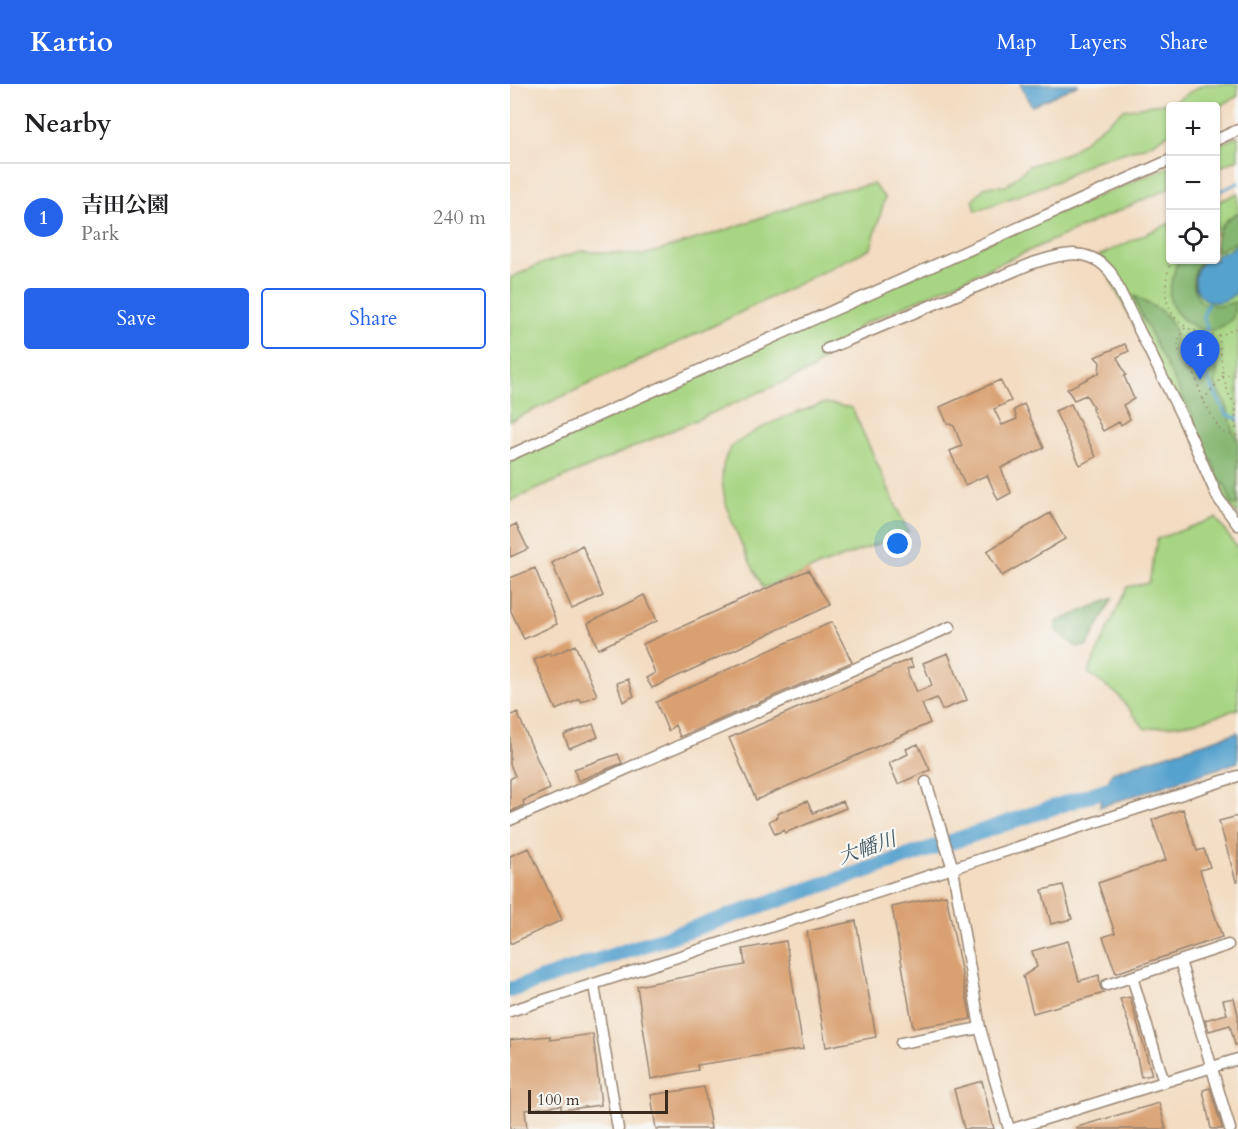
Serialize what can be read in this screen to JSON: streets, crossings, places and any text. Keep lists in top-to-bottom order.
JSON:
{
  "water": ["大幡川"],
  "scale_bar": "100 m",
  "page": {
    "header": "Kartio",
    "nav": ["Map", "Layers", "Share"],
    "heading": "Nearby",
    "map_buttons": ["+", "−"],
    "list": [
      {
        "mark": "1",
        "name": "吉田公園",
        "note": "Park",
        "value": "240 m"
      }
    ],
    "buttons": ["Save", "Share"],
    "pins": "1",
    "scale": "100 m"
  }
}
